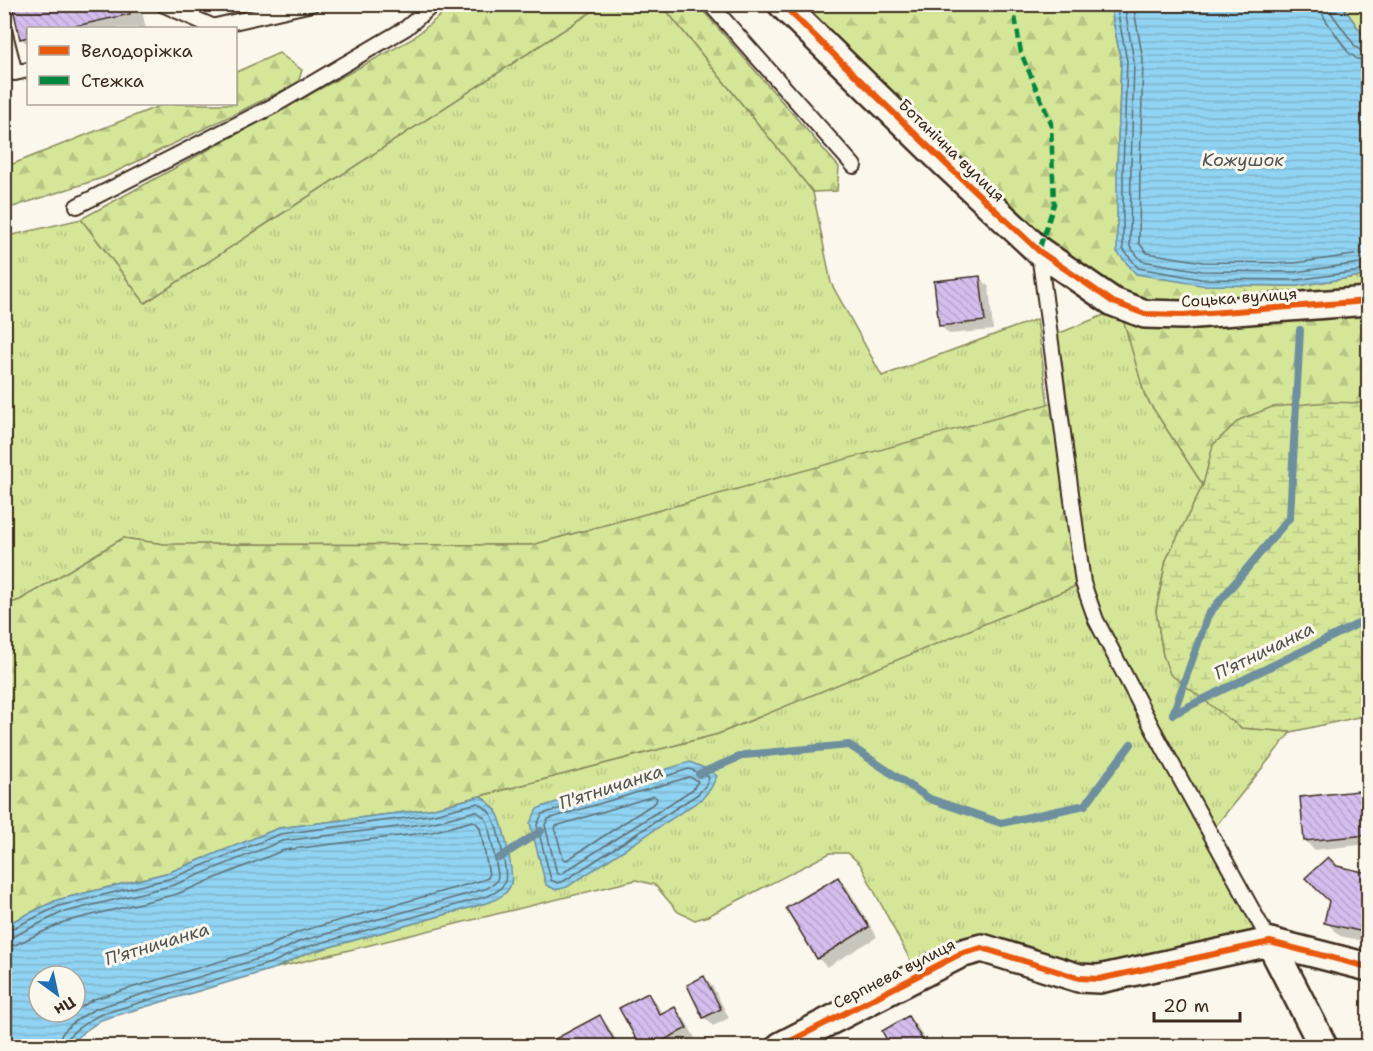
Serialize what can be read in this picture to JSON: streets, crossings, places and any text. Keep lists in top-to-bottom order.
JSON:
{
  "streets": {
    "street": ["Ботанічна вулиця", "Соцька вулиця", "Серпнева вулиця"]
  },
  "crossings": [
    ["Ботанічна вулиця", "Соцька вулиця"]
  ],
  "water": ["Кожушок", "П'ятничанка"],
  "legend": ["Велодоріжка", "Стежка"],
  "scale_bar": "20 m",
  "north": "bottom right"
}
